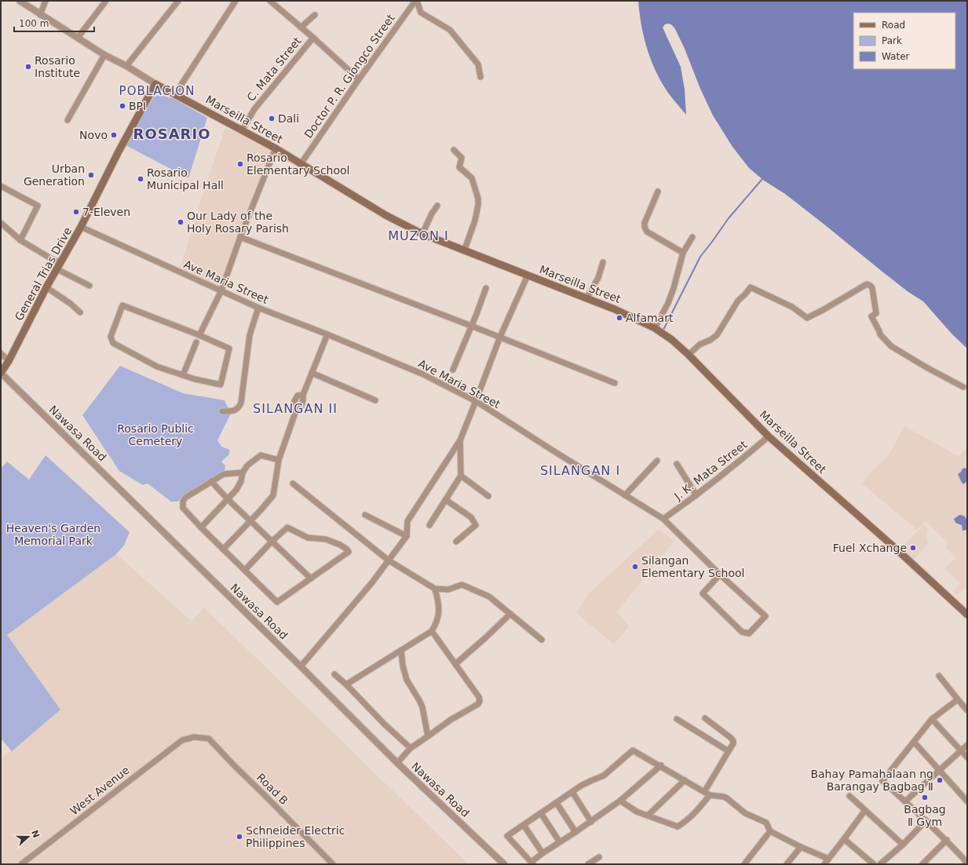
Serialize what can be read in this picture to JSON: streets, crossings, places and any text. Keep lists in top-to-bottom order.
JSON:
{
  "streets": {
    "main road": ["Marseilla Street", "General Trias Drive"],
    "street": [
      "C. Mata Street",
      "Doctor P. R. Giongco Street",
      "Ave Maria Street",
      "Nawasa Road",
      "J. K. Mata Street",
      "Road B",
      "West Avenue"
    ]
  },
  "crossings": [
    ["C. Mata Street", "Marseilla Street"],
    ["Doctor P. R. Giongco Street", "Marseilla Street"],
    ["Marseilla Street", "General Trias Drive"],
    ["Marseilla Street", "J. K. Mata Street"],
    ["General Trias Drive", "Ave Maria Street"],
    ["General Trias Drive", "Nawasa Road"],
    ["Ave Maria Street", "J. K. Mata Street"],
    ["Road B", "West Avenue"]
  ],
  "districts": [
    "POBLACION",
    "ROSARIO",
    "MUZON I",
    "SILANGAN II",
    "SILANGAN I"
  ],
  "parks": ["Rosario Public Cemetery", "Heaven's Garden Memorial Park"],
  "places": [
    "Rosario Institute",
    "BPI",
    "Dali",
    "Novo",
    "Rosario Elementary School",
    "Urban Generation",
    "Rosario Municipal Hall",
    "7-Eleven",
    "Our Lady of the Holy Rosary Parish",
    "Alfamart",
    "Fuel Xchange",
    "Silangan Elementary School",
    "Bahay Pamahalaan ng Barangay Bagbag Ⅱ",
    "Bagbag Ⅱ Gym",
    "Schneider Electric Philippines"
  ],
  "legend": ["Road", "Park", "Water"],
  "scale_bar": "100 m",
  "north": "right"
}
